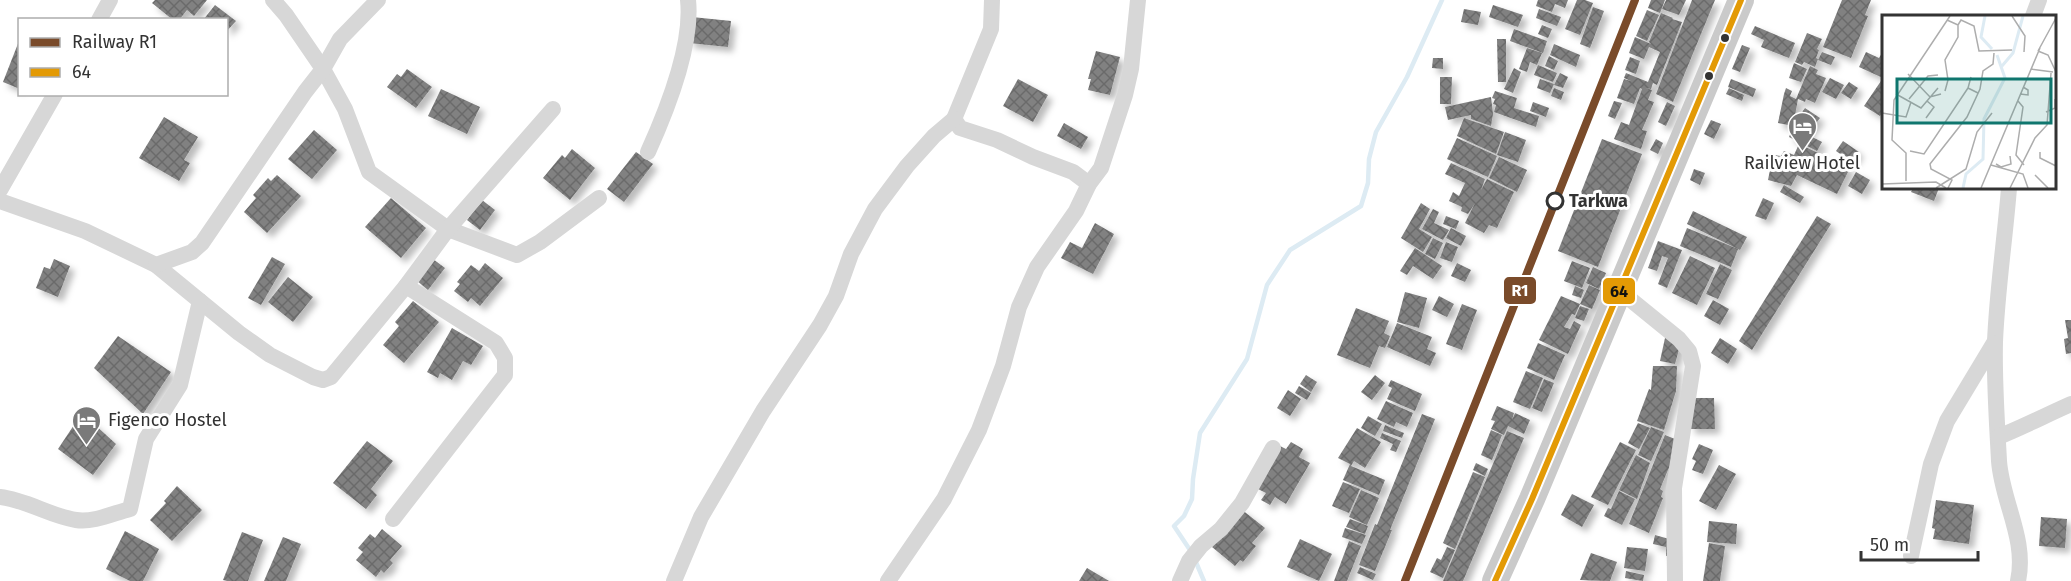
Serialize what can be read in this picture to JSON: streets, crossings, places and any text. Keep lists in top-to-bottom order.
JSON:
{
  "places": {
    "hotel": ["Railview Hotel", "Figenco Hostel"],
    "other": ["Tarkwa"]
  },
  "lines": ["rail line R1", "transit line 64"],
  "legend": ["Railway R1", "64"],
  "scale_bar": "50 m"
}
